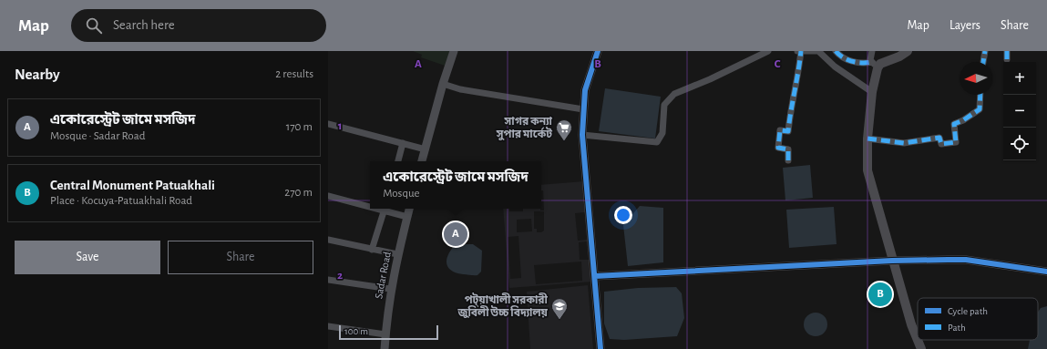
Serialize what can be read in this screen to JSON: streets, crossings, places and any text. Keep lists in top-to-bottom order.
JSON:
{
  "streets": {
    "street": ["Sadar Road"]
  },
  "places": {
    "supermarket": ["সাগর কন্যা সুপার মার্কেট"],
    "school or university": ["পটুয়াখালী সরকারী জুবিলী উচ্চ বিদ্যালয়"]
  },
  "legend": ["Cycle path", "Path"],
  "scale_bar": "100 m",
  "north": "left",
  "page": {
    "header": "Map",
    "search": "Search here",
    "nav": ["Map", "Layers", "Share"],
    "heading": ["Nearby", "2 results"],
    "map_buttons": ["+", "−"],
    "list": [
      {
        "mark": "A",
        "name": "একোরেস্ট্রেট জামে মসজিদ",
        "note": "Mosque · Sadar Road",
        "value": "170 m"
      },
      {
        "mark": "B",
        "name": "Central Monument Patuakhali",
        "note": "Place · Kocuya-Patuakhali Road",
        "value": "270 m"
      }
    ],
    "popup": ["একোরেস্ট্রেট জামে মসজিদ", "Mosque"],
    "pins": ["A", "B"],
    "buttons": ["Save", "Share"],
    "scale": "100 m"
  },
  "grid": {
    "columns": ["A", "B", "C"],
    "rows": ["1", "2"]
  }
}
